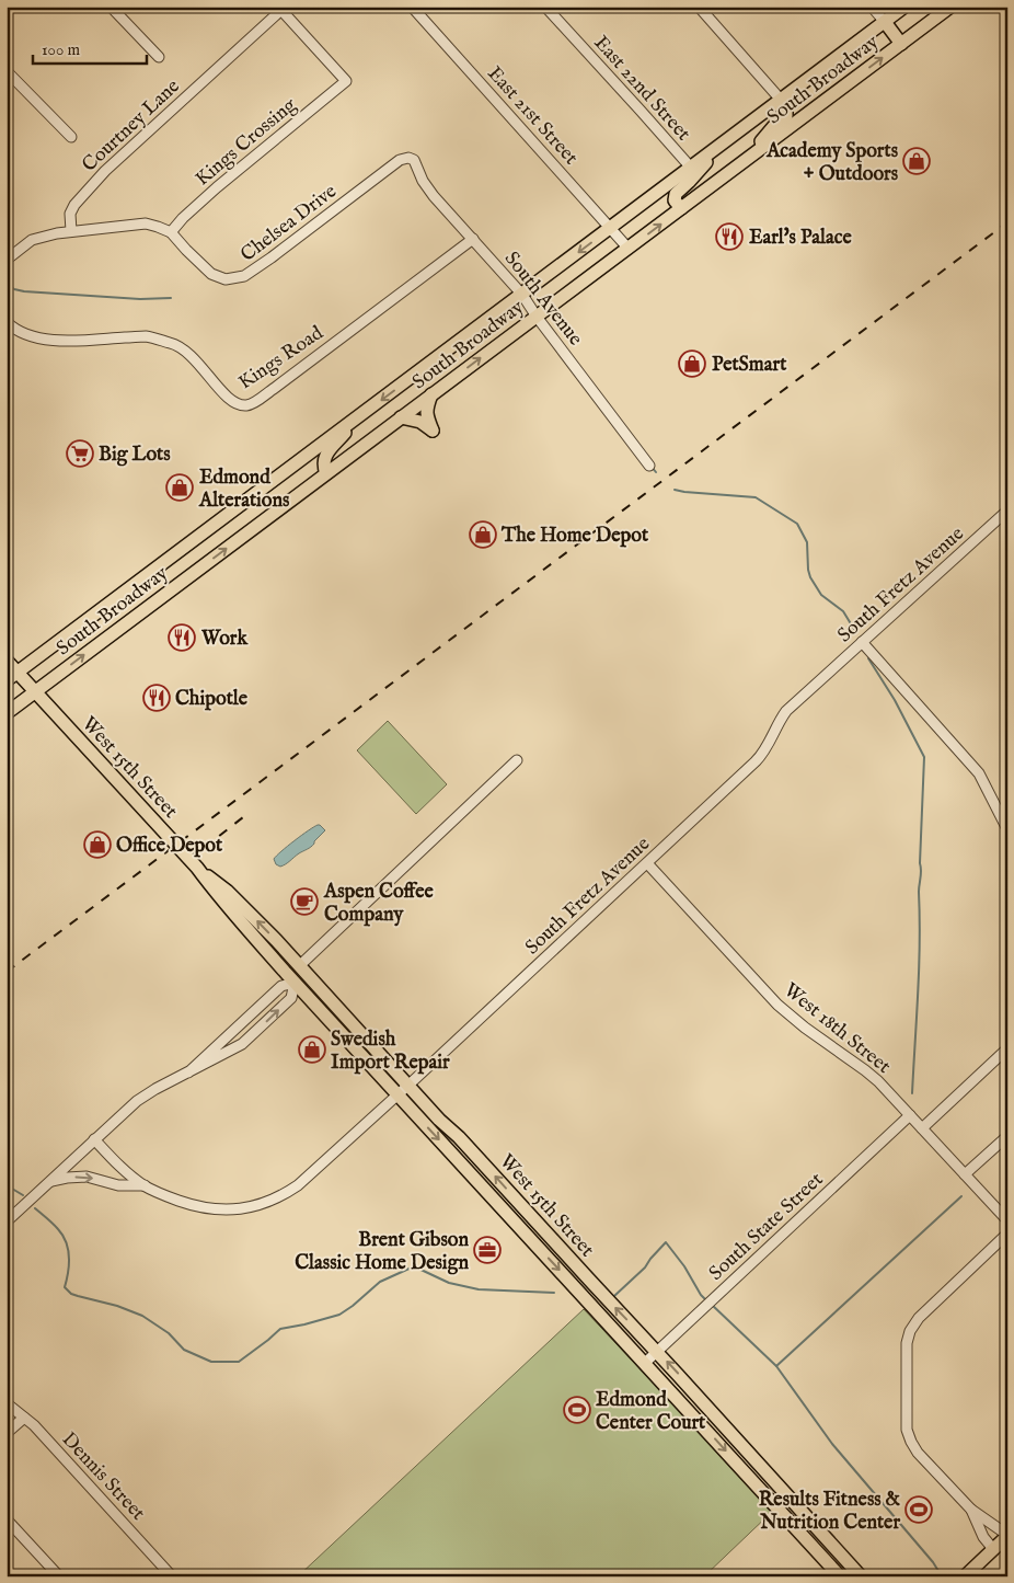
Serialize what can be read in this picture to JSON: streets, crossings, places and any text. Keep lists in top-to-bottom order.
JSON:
{
  "streets": {
    "main road": ["South Broadway", "West 15th Street"],
    "street": [
      "East 22nd Street",
      "East 21st Street",
      "Courtney Lane",
      "Kings Crossing",
      "Chelsea Drive",
      "South Avenue",
      "Kings Road",
      "South Fretz Avenue",
      "West 18th Street",
      "South State Street",
      "Dennis Street"
    ]
  },
  "crossings": [
    ["South Broadway", "East 22nd Street"],
    ["South Broadway", "East 21st Street"],
    ["South Broadway", "South Avenue"],
    ["South Broadway", "West 15th Street"],
    ["Courtney Lane", "Kings Crossing"],
    ["Courtney Lane", "Chelsea Drive"],
    ["Kings Crossing", "Chelsea Drive"],
    ["Chelsea Drive", "South Avenue"],
    ["South Avenue", "Kings Road"],
    ["South Fretz Avenue", "West 15th Street"],
    ["South Fretz Avenue", "West 18th Street"],
    ["West 15th Street", "South State Street"],
    ["West 18th Street", "South State Street"]
  ],
  "places": {
    "shop": [
      "Academy Sports + Outdoors",
      "PetSmart",
      "Edmond Alterations",
      "The Home Depot",
      "Office Depot",
      "Swedish Import Repair"
    ],
    "restaurant": ["Earl's Palace", "Work", "Chipotle"],
    "supermarket": ["Big Lots"],
    "cafe": ["Aspen Coffee Company"],
    "office": ["Brent Gibson Classic Home Design"],
    "sports": ["Edmond Center Court", "Results Fitness & Nutrition Center"]
  },
  "scale_bar": "100 m"
}
